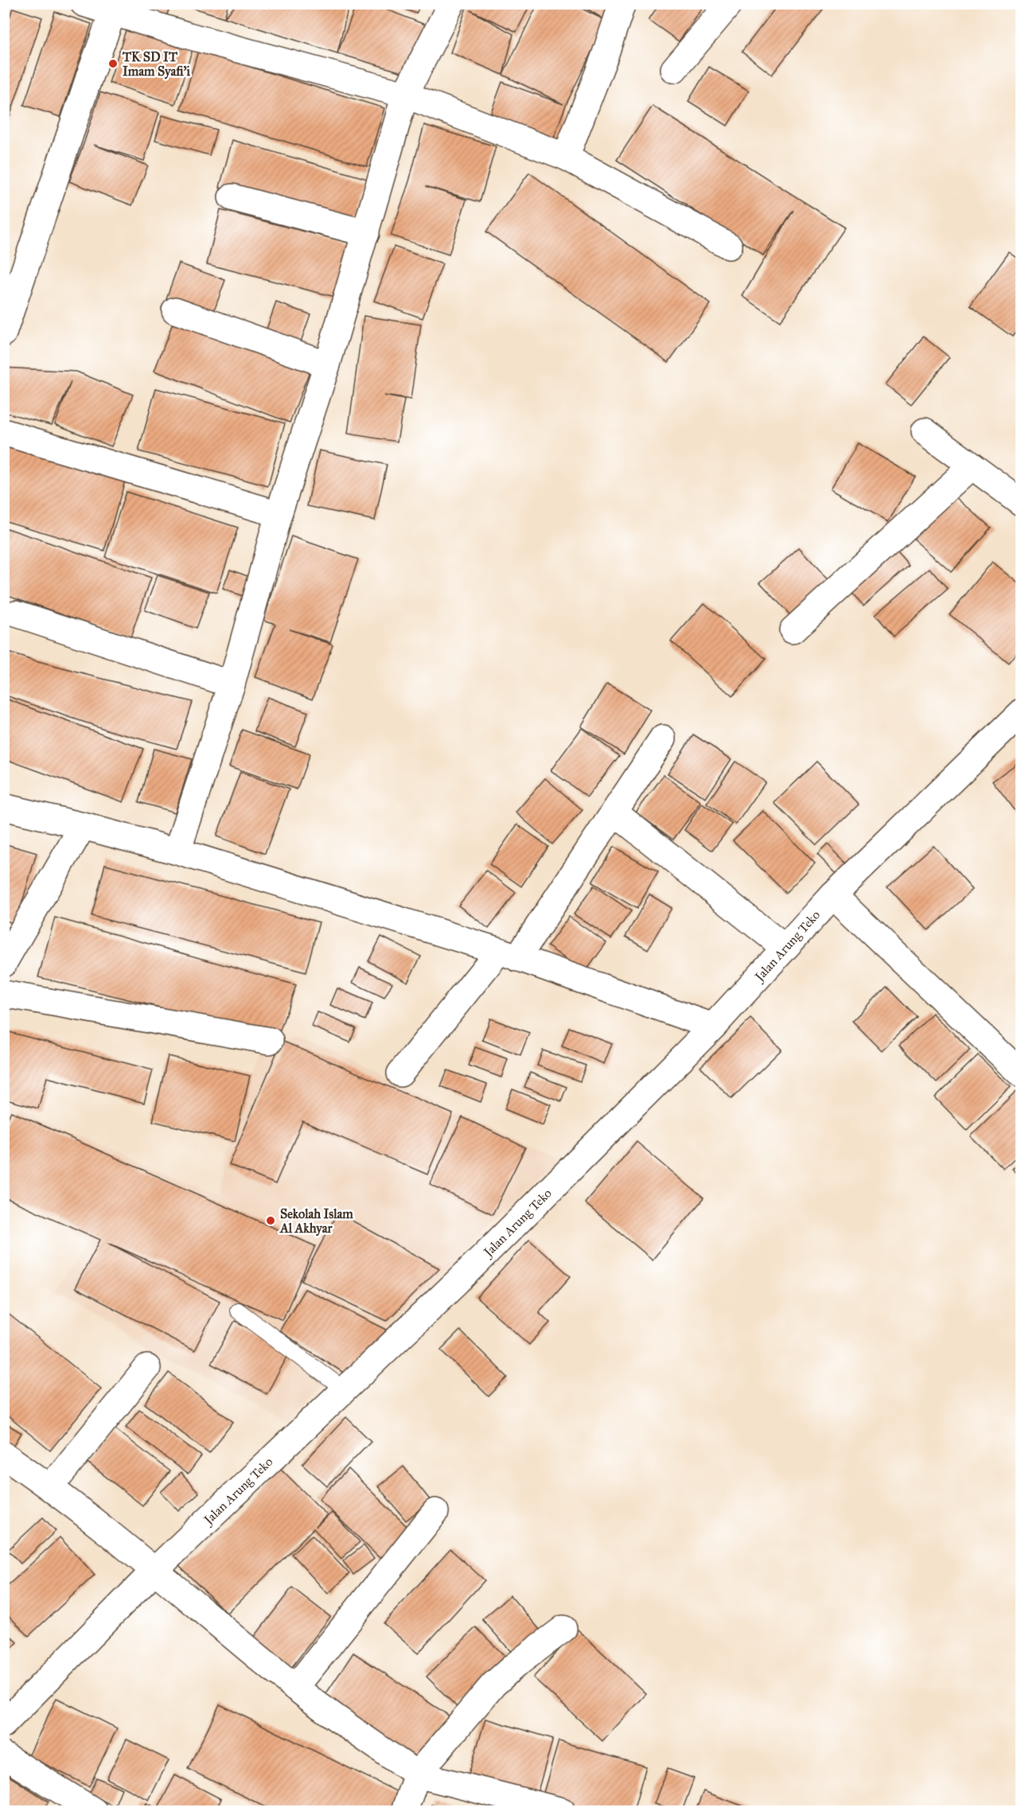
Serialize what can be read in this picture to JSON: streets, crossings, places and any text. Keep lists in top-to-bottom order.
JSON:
{
  "streets": {
    "street": ["Jalan Arung Teko"]
  },
  "places": ["TK SD IT Imam Syafi'i", "Sekolah Islam Al Akhyar"]
}
